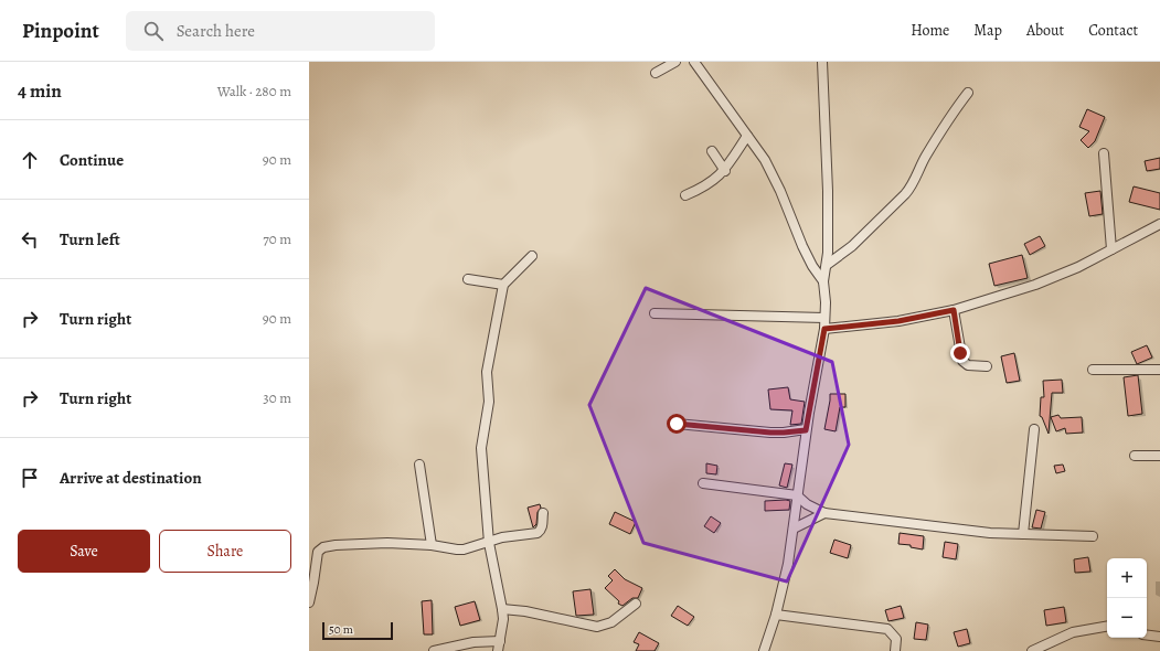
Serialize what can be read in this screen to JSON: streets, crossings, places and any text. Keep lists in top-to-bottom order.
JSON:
{
  "scale_bar": "50 m",
  "page": {
    "header": "Pinpoint",
    "search": "Search here",
    "nav": [
      "Home",
      "Map",
      "About",
      "Contact"
    ],
    "heading": ["4 min", "Walk · 280 m"],
    "list": [
      ["Continue", "90 m"],
      ["Turn left", "70 m"],
      ["Turn right", "90 m"],
      ["Turn right", "30 m"],
      "Arrive at destination"
    ],
    "buttons": ["Save", "Share"],
    "map_buttons": ["+", "−"],
    "scale": "50 m"
  }
}
